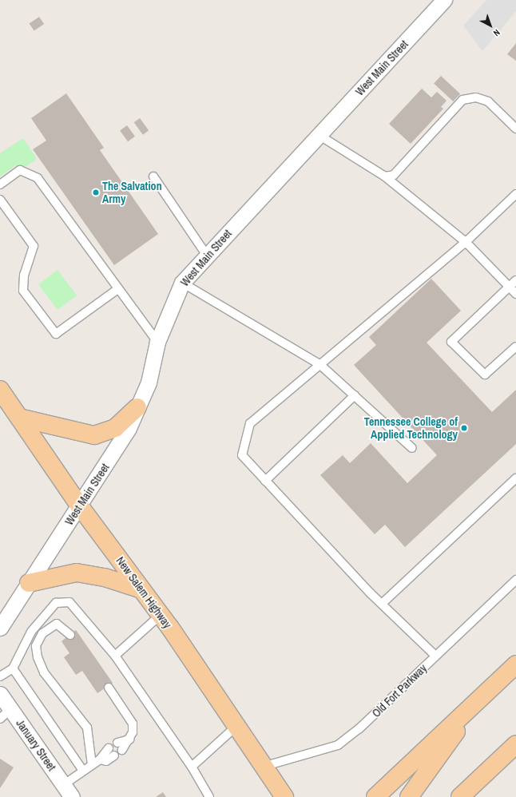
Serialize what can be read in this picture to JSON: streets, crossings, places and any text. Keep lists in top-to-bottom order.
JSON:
{
  "streets": {
    "main road": ["New Salem Highway"],
    "street": ["West Main Street", "January Street"],
    "lane": ["Old Fort Parkway"]
  },
  "crossings": [
    ["West Main Street", "New Salem Highway"],
    ["New Salem Highway", "Old Fort Parkway"]
  ],
  "places": ["The Salvation Army", "Tennessee College of Applied Technology"],
  "north": "bottom right"
}
